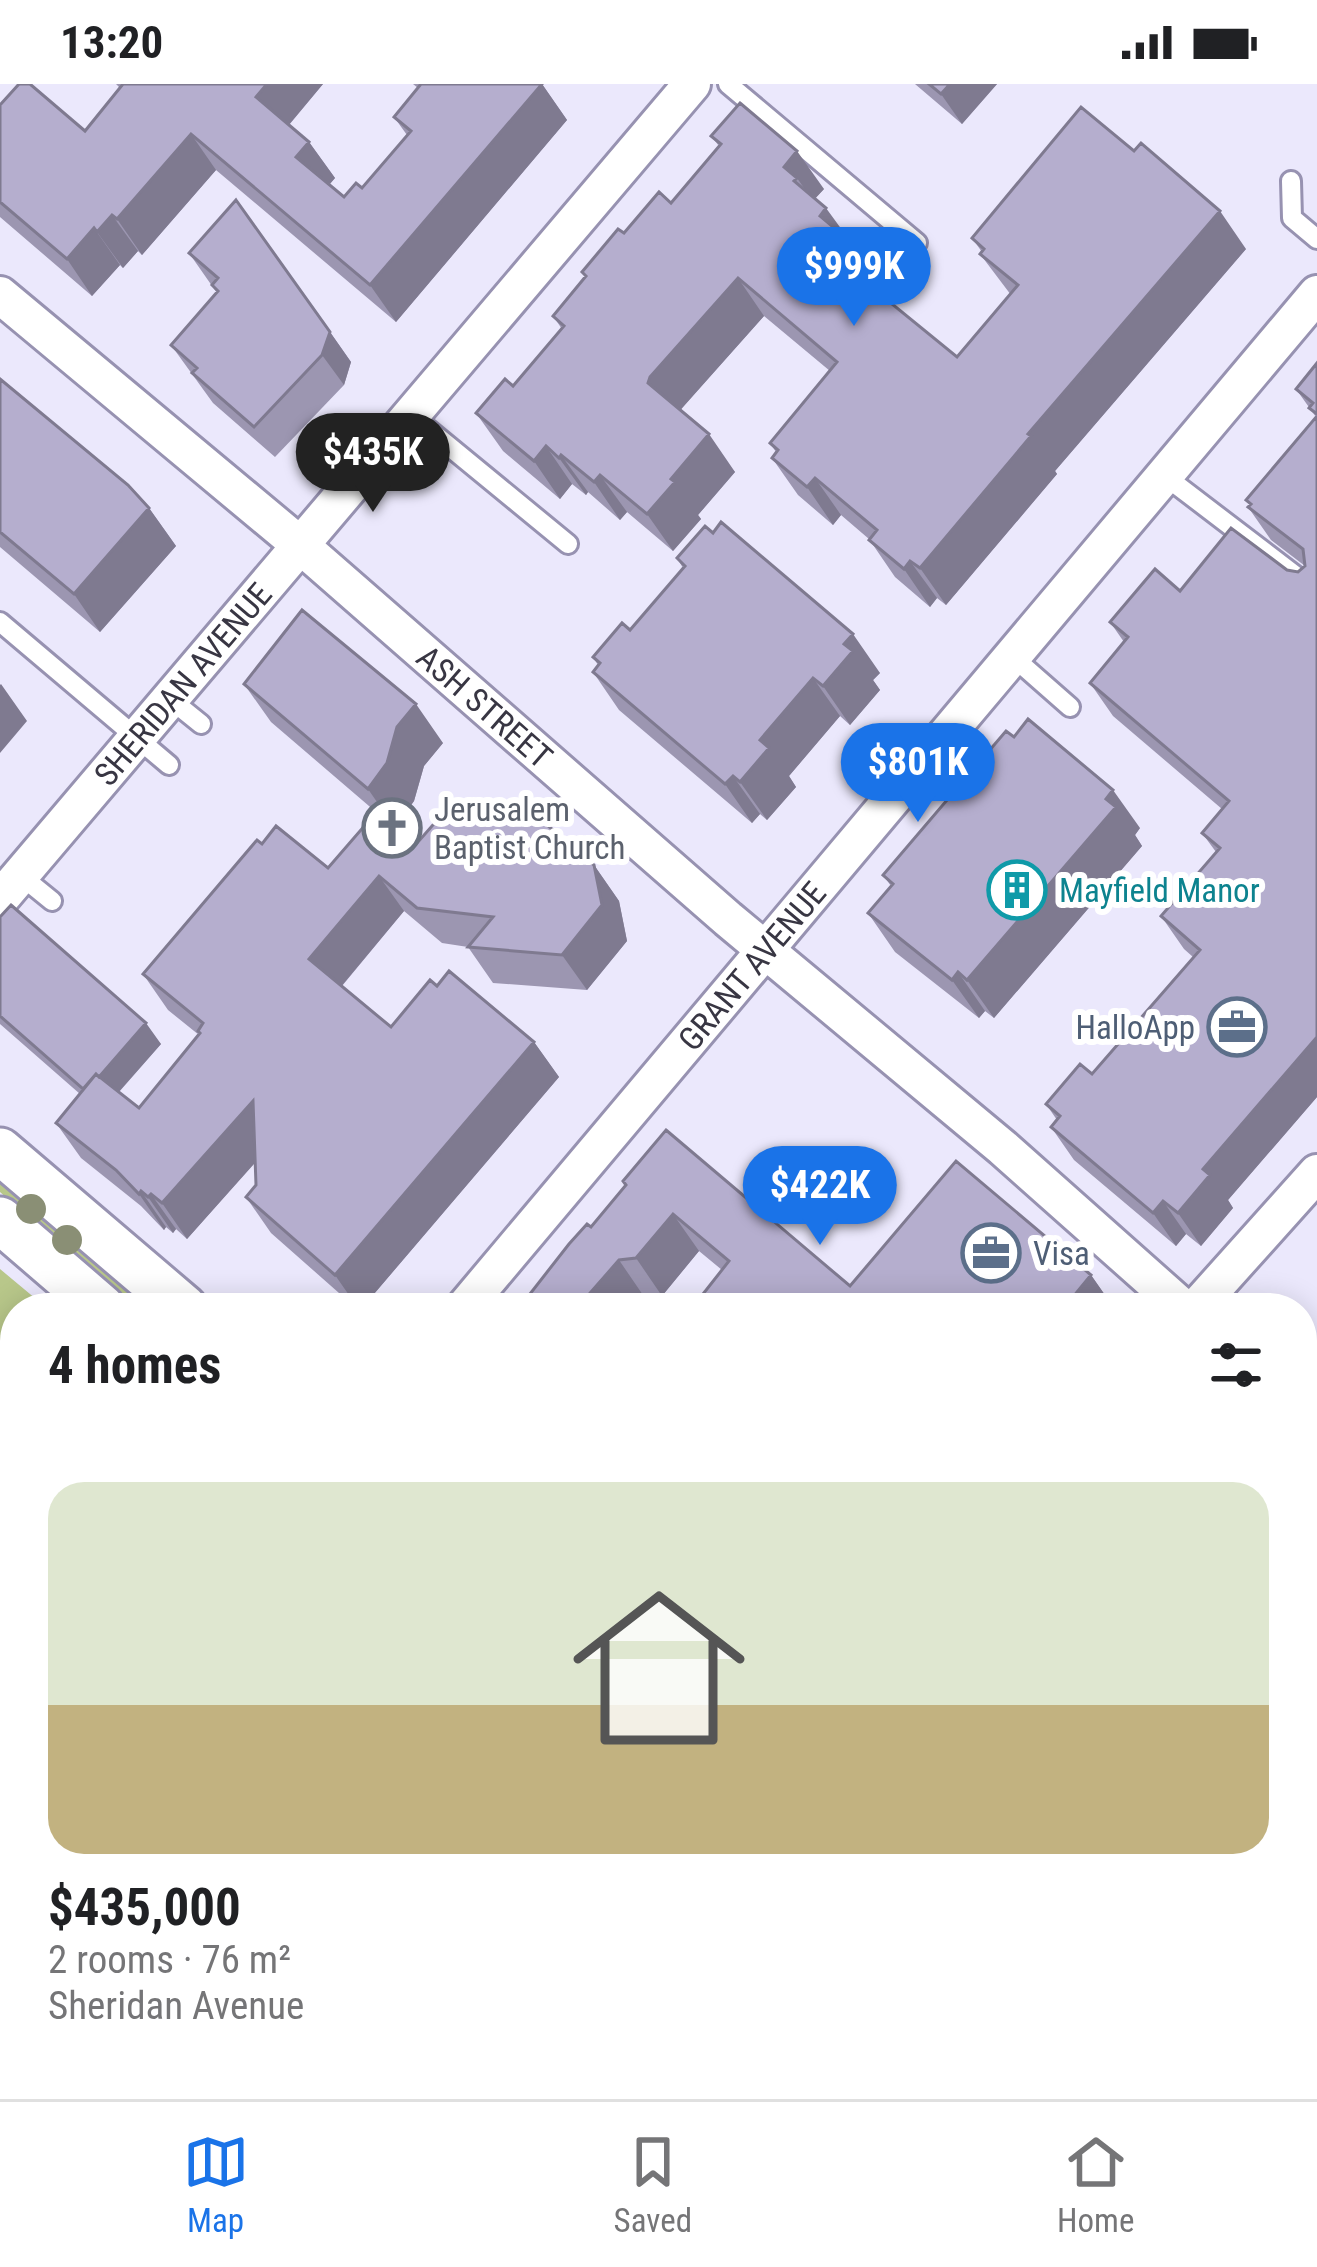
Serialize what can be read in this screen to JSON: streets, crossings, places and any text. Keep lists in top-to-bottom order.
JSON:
{
  "streets": {
    "street": ["SHERIDAN AVENUE", "ASH STREET", "GRANT AVENUE"]
  },
  "crossings": [
    ["SHERIDAN AVENUE", "ASH STREET"],
    ["ASH STREET", "GRANT AVENUE"]
  ],
  "places": {
    "church": ["Jerusalem Baptist Church"],
    "building": ["Mayfield Manor"],
    "office": ["HalloApp", "Visa"]
  },
  "page": {
    "status": "13:20",
    "price": [
      "$999K",
      "$435K",
      "$801K",
      "$422K"
    ],
    "heading": "4 homes",
    "list": [
      {
        "name": "$435,000",
        "note": "2 rooms · 76 m² · Sheridan Avenue"
      }
    ],
    "tabs": ["Map", "Saved", "Home"]
  }
}
